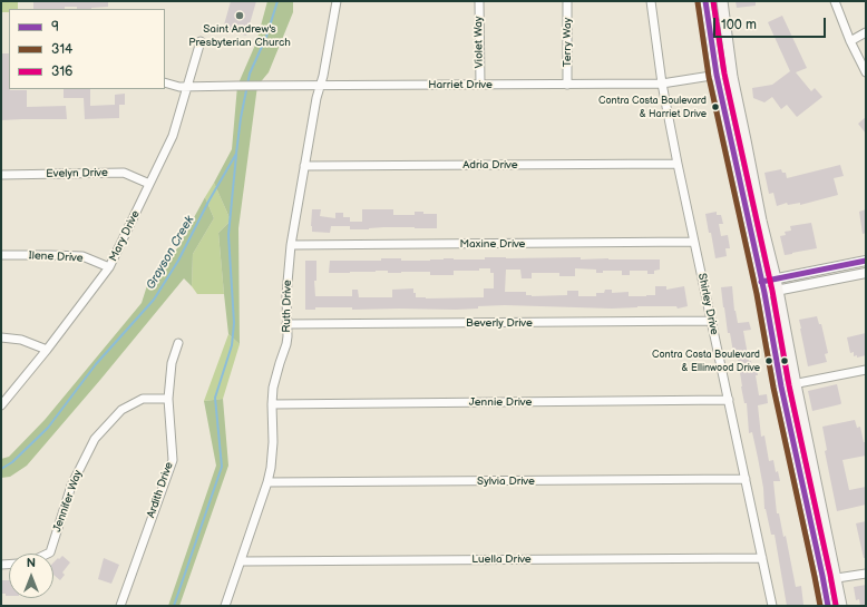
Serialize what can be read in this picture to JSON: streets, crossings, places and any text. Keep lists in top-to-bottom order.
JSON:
{
  "streets": {
    "street": [
      "Violet Way",
      "Terry Way",
      "Harriet Drive",
      "Adria Drive",
      "Evelyn Drive",
      "Mary Drive",
      "Maxine Drive",
      "Ilene Drive",
      "Shirley Drive",
      "Ruth Drive",
      "Beverly Drive",
      "Jennie Drive",
      "Sylvia Drive",
      "Ardith Drive",
      "Jennifer Way",
      "Luella Drive"
    ]
  },
  "crossings": [
    ["Violet Way", "Harriet Drive"],
    ["Terry Way", "Harriet Drive"],
    ["Harriet Drive", "Mary Drive"],
    ["Harriet Drive", "Shirley Drive"],
    ["Harriet Drive", "Ruth Drive"],
    ["Adria Drive", "Shirley Drive"],
    ["Adria Drive", "Ruth Drive"],
    ["Evelyn Drive", "Mary Drive"],
    ["Mary Drive", "Ilene Drive"],
    ["Maxine Drive", "Shirley Drive"],
    ["Maxine Drive", "Ruth Drive"],
    ["Shirley Drive", "Beverly Drive"],
    ["Shirley Drive", "Jennie Drive"],
    ["Shirley Drive", "Sylvia Drive"],
    ["Shirley Drive", "Luella Drive"],
    ["Ruth Drive", "Beverly Drive"],
    ["Ruth Drive", "Jennie Drive"],
    ["Ruth Drive", "Sylvia Drive"],
    ["Ruth Drive", "Luella Drive"],
    ["Ardith Drive", "Jennifer Way"]
  ],
  "water": ["Grayson Creek"],
  "places": ["Saint Andrew's Presbyterian Church", "Contra Costa Boulevard & Harriet Drive", "Contra Costa Boulevard & Ellinwood Drive"],
  "lines": ["transit line 9", "transit line 316", "transit line 314"],
  "legend": ["9", "314", "316"],
  "scale_bar": "100 m",
  "north": "top"
}
